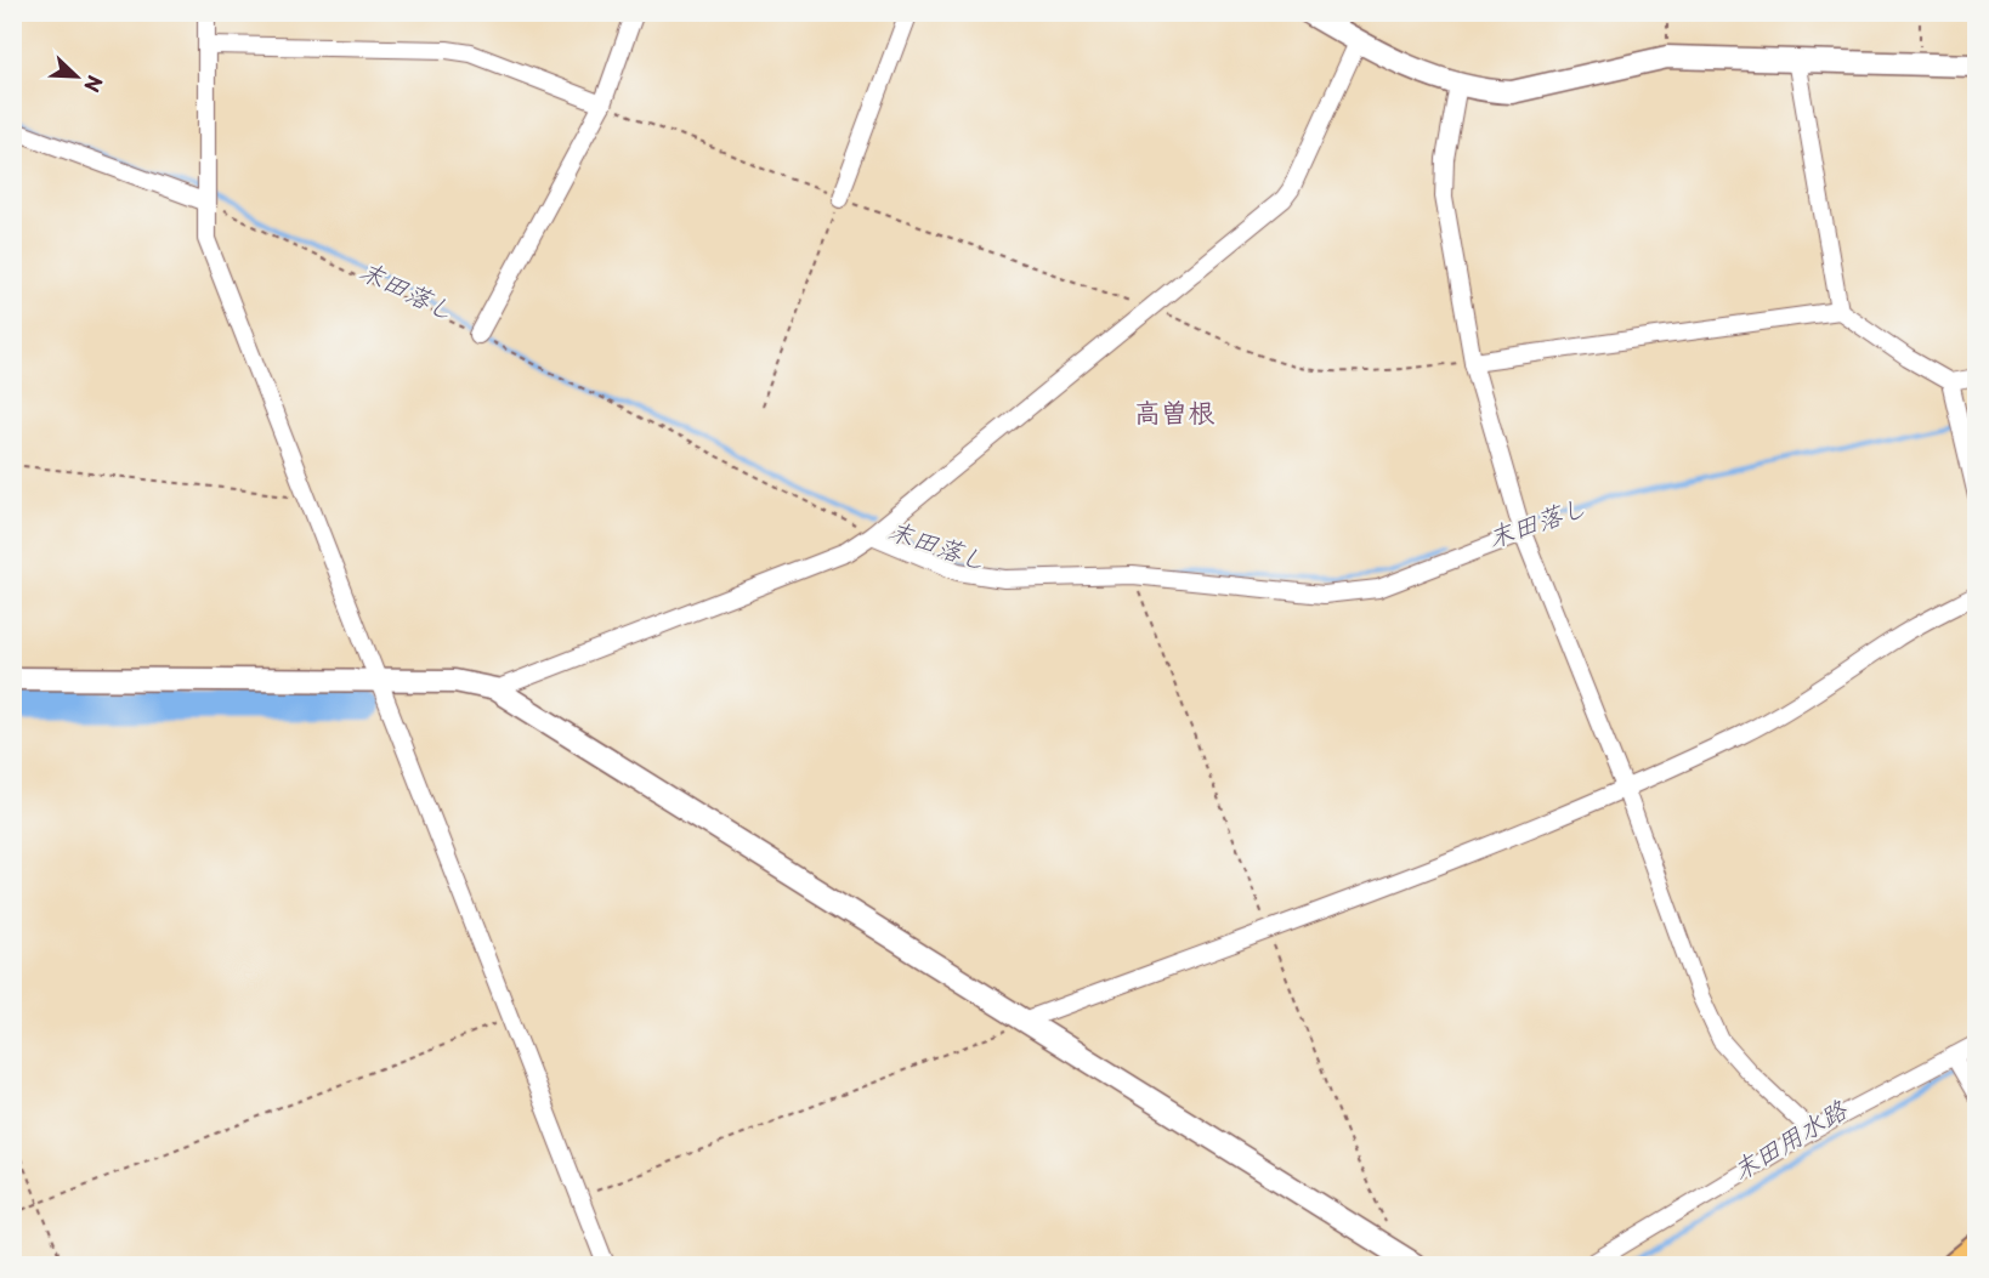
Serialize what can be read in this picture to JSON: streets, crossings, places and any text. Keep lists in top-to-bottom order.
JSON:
{
  "districts": ["高曽根"],
  "water": ["末田落し", "末田用水路"],
  "north": "bottom right"
}
